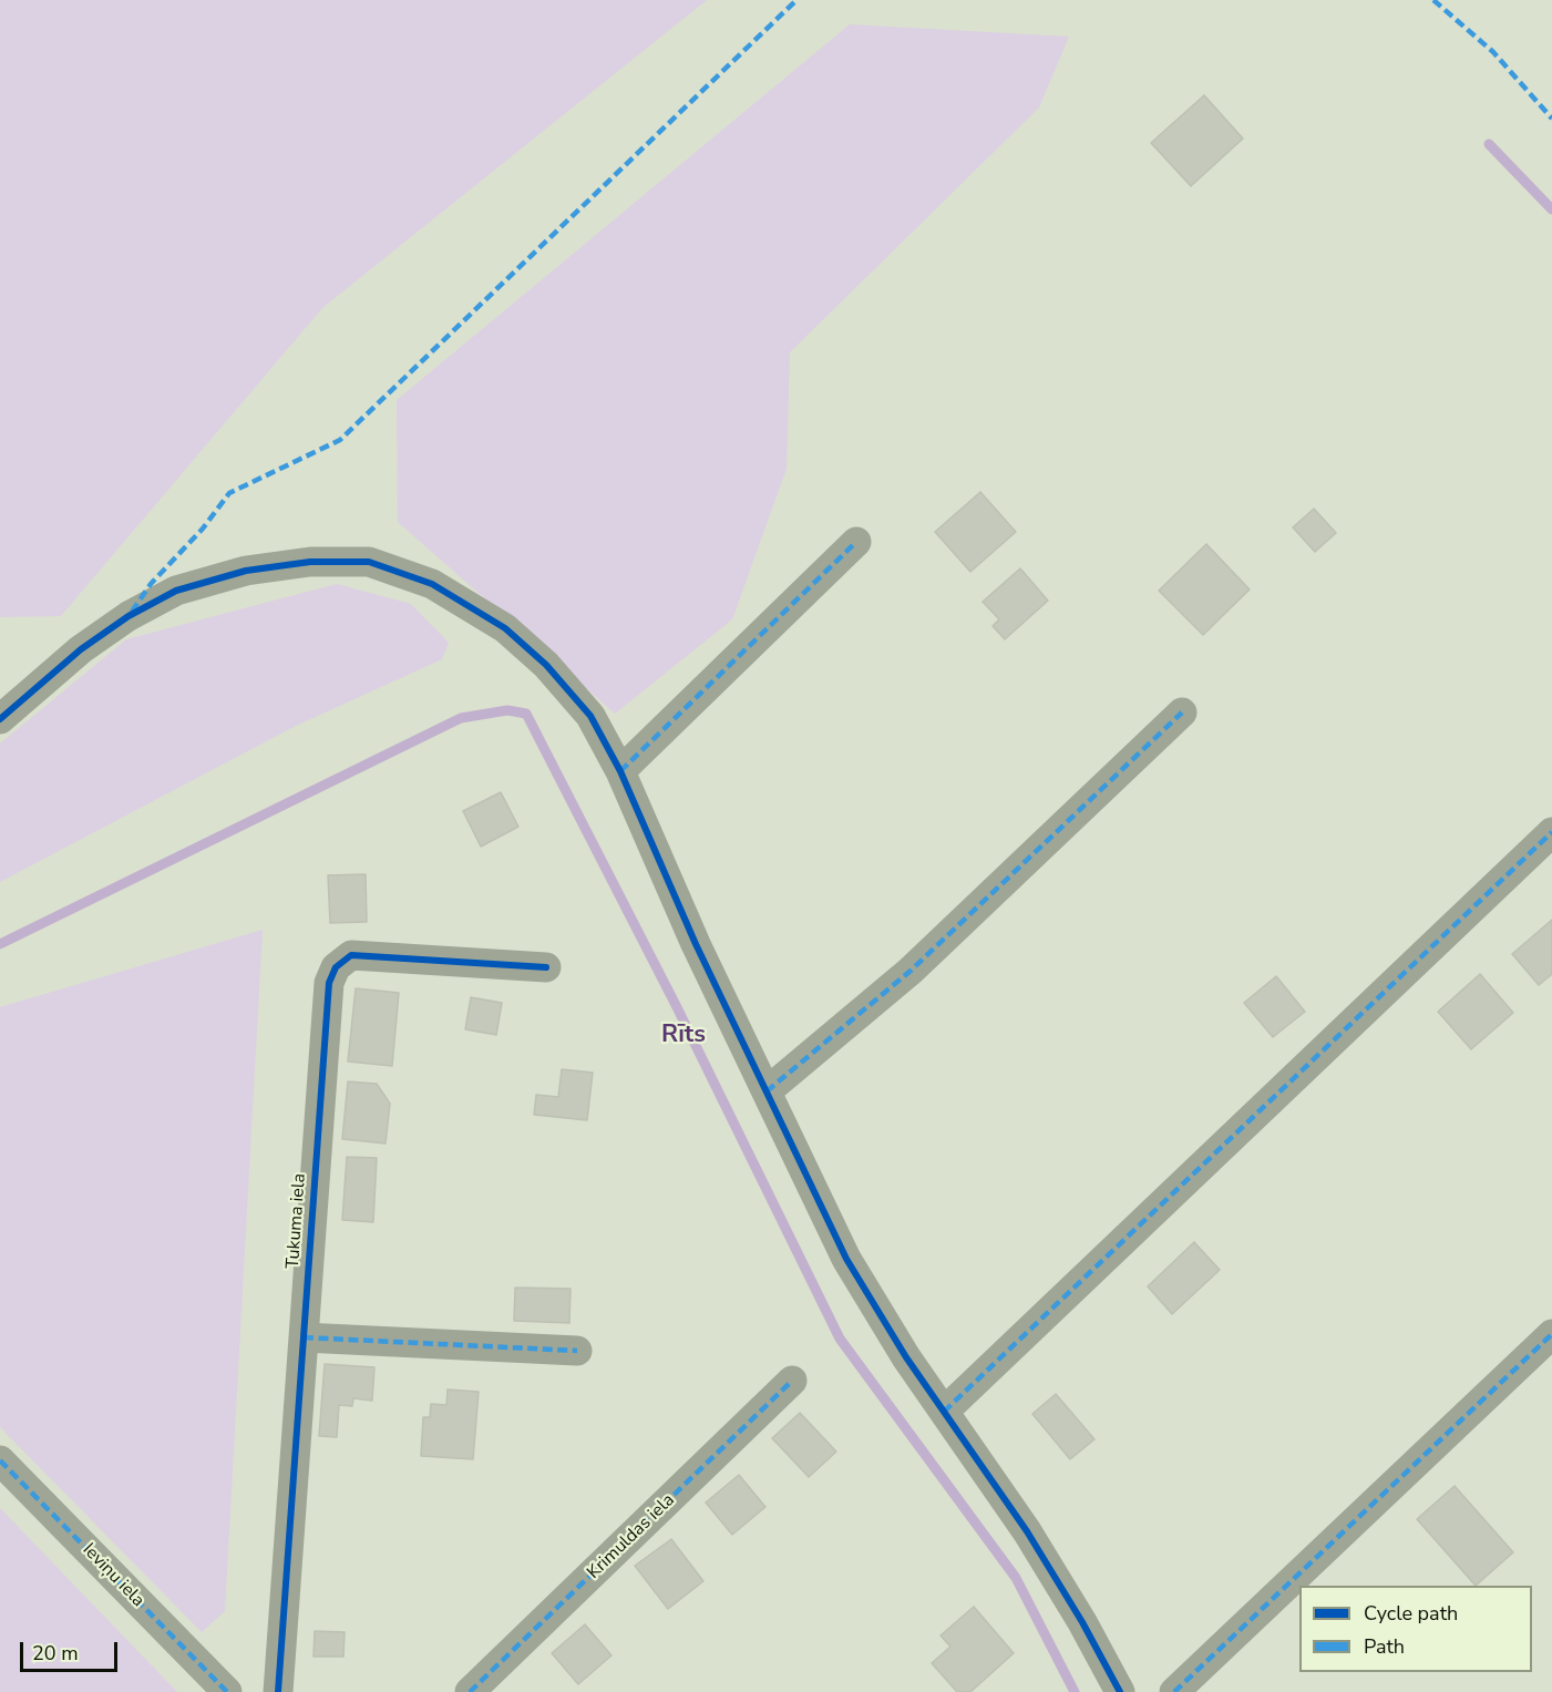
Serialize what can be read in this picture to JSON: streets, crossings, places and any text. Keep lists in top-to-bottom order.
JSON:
{
  "streets": {
    "street": ["Tukuma iela", "Krimuldas iela", "Ieviņu iela"]
  },
  "districts": ["Rīts"],
  "legend": ["Cycle path", "Path"],
  "scale_bar": "20 m"
}
